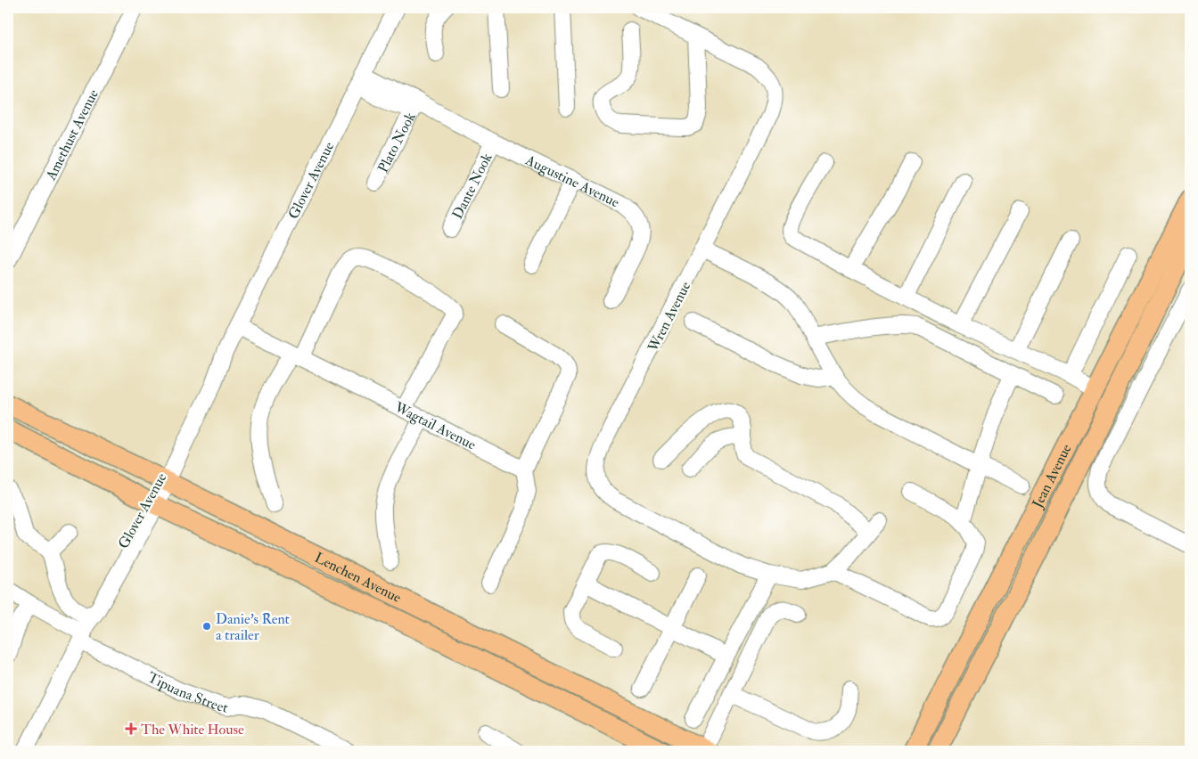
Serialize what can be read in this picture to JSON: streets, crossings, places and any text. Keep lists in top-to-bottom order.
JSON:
{
  "streets": {
    "main road": ["Jean Avenue", "Lenchen Avenue"],
    "street": [
      "Amethust Avenue",
      "Plato Nook",
      "Glover Avenue",
      "Augustine Avenue",
      "Dante Nook",
      "Wren Avenue",
      "Wagtail Avenue",
      "Tipuana Street"
    ]
  },
  "crossings": [
    ["Plato Nook", "Augustine Avenue"],
    ["Glover Avenue", "Augustine Avenue"],
    ["Glover Avenue", "Wagtail Avenue"],
    ["Glover Avenue", "Lenchen Avenue"],
    ["Glover Avenue", "Tipuana Street"],
    ["Augustine Avenue", "Dante Nook"]
  ],
  "places": {
    "other": ["Danie's Rent a trailer"],
    "health": ["The White House"]
  }
}
